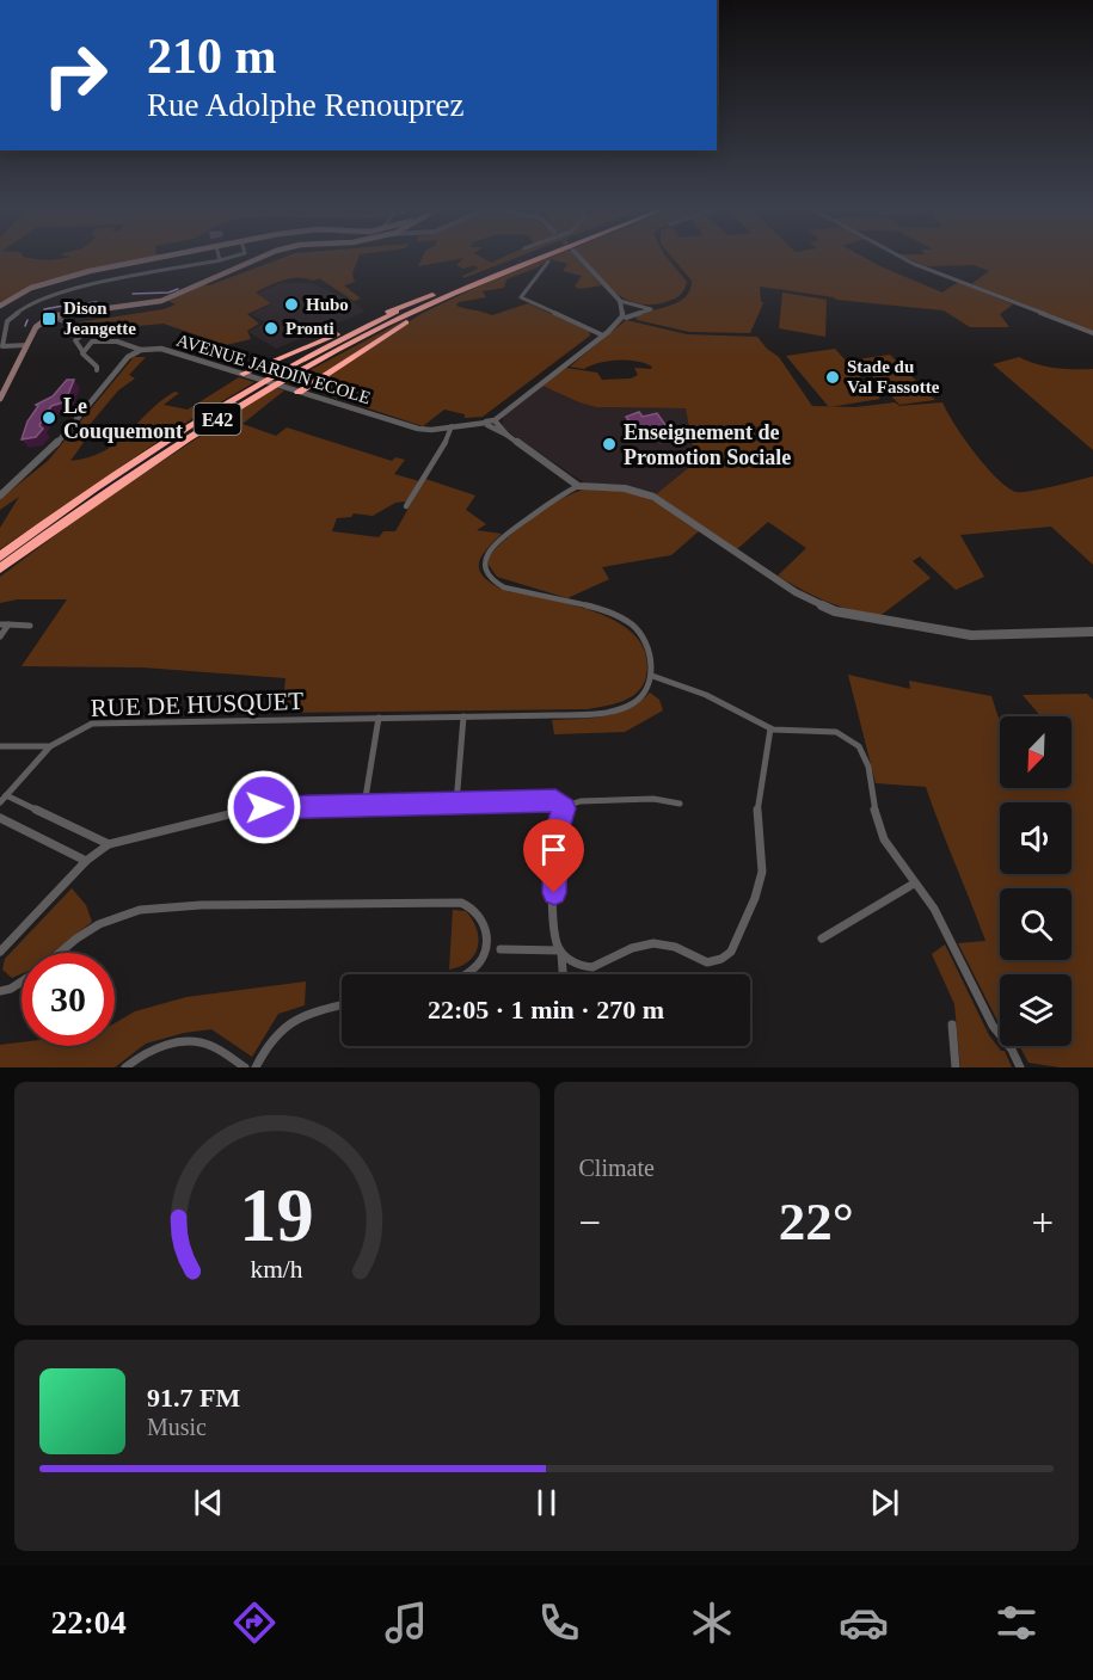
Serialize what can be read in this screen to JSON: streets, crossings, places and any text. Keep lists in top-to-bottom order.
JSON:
{
  "streets": {
    "highway": ["E42"],
    "street": ["AVENUE JARDIN ECOLE", "RUE DE HUSQUET"]
  },
  "places": {
    "other": [
      "Hubo",
      "Pronti",
      "Stade du Val Fassotte",
      "Le Couquemont",
      "Enseignement de Promotion Sociale"
    ],
    "transit": ["Dison Jeangette"]
  },
  "north": "bottom left",
  "page": {
    "turn": ["210 m", "Rue Adolphe Renouprez"],
    "limit": "30",
    "trip": "22:05 · 1 min · 270 m",
    "tile": "Climate",
    "heat": ["−", "22°", "+"],
    "song": ["91.7 FM", "Music"],
    "tabs": "22:04",
    "gauge": ["19", "km/h"]
  }
}
